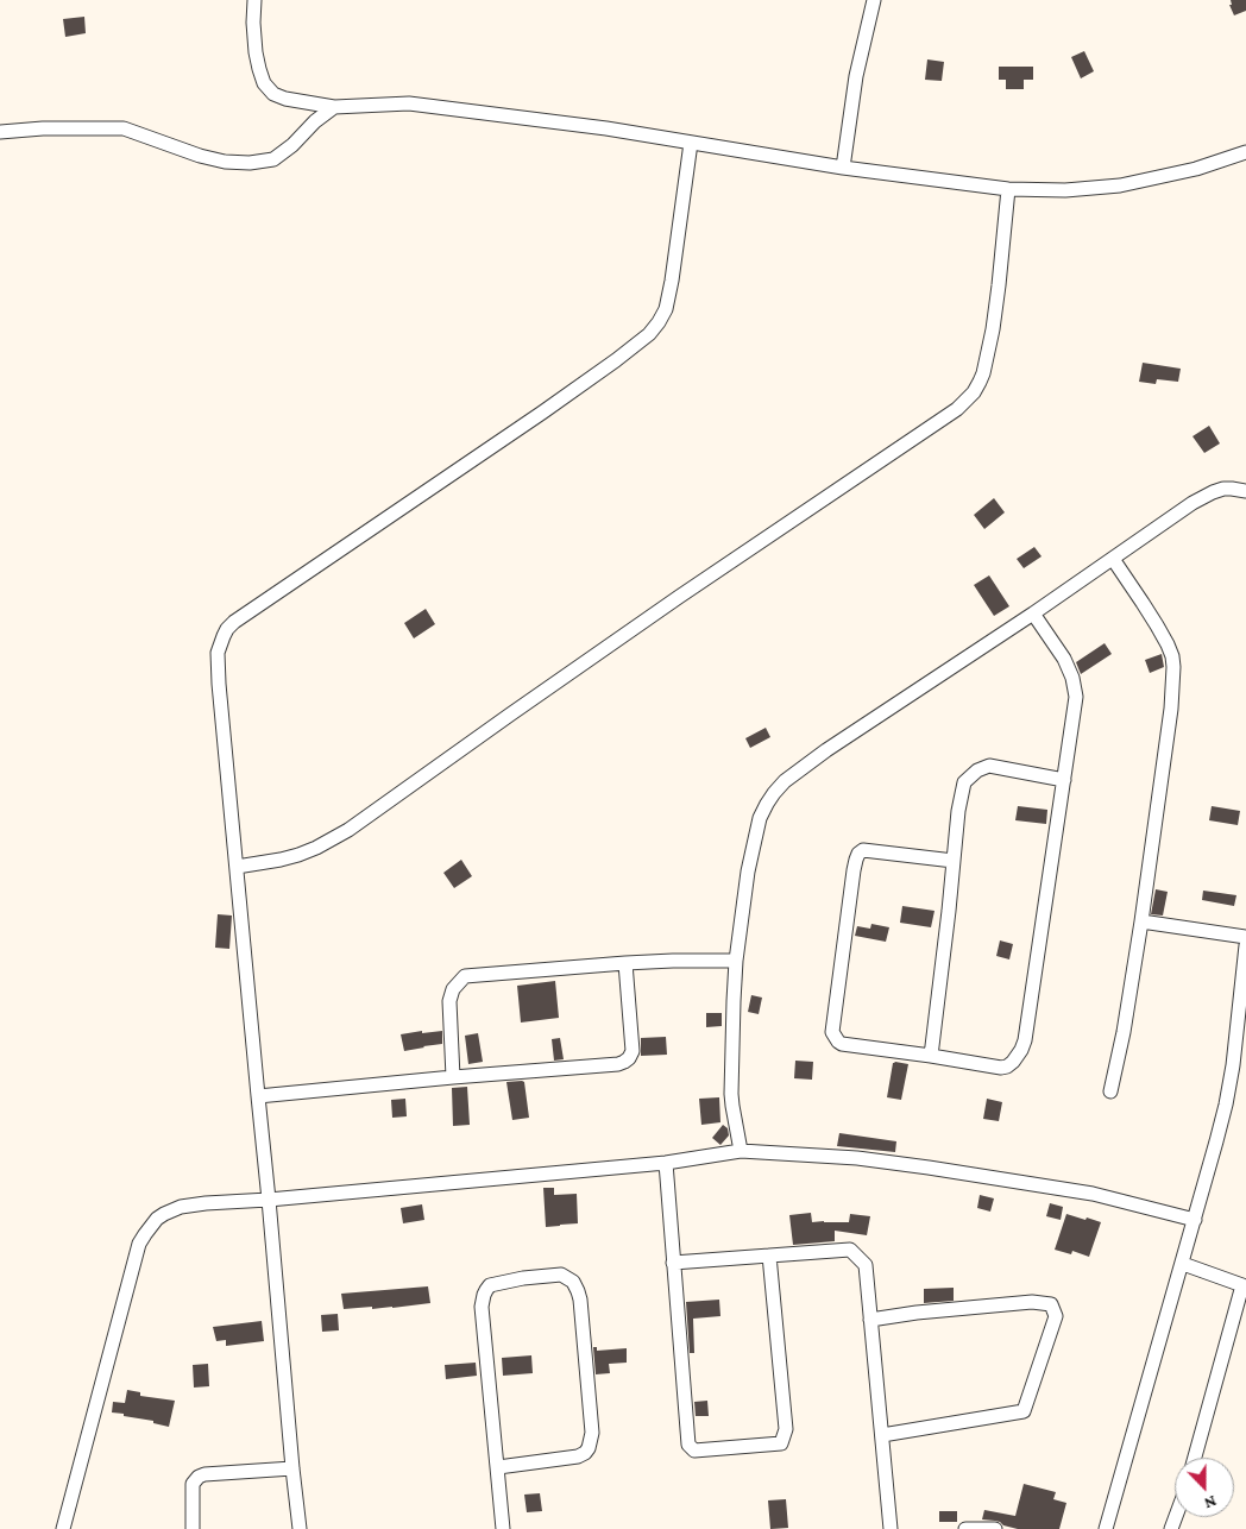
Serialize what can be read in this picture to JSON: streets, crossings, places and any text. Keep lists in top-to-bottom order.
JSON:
{
  "north": "bottom"
}
